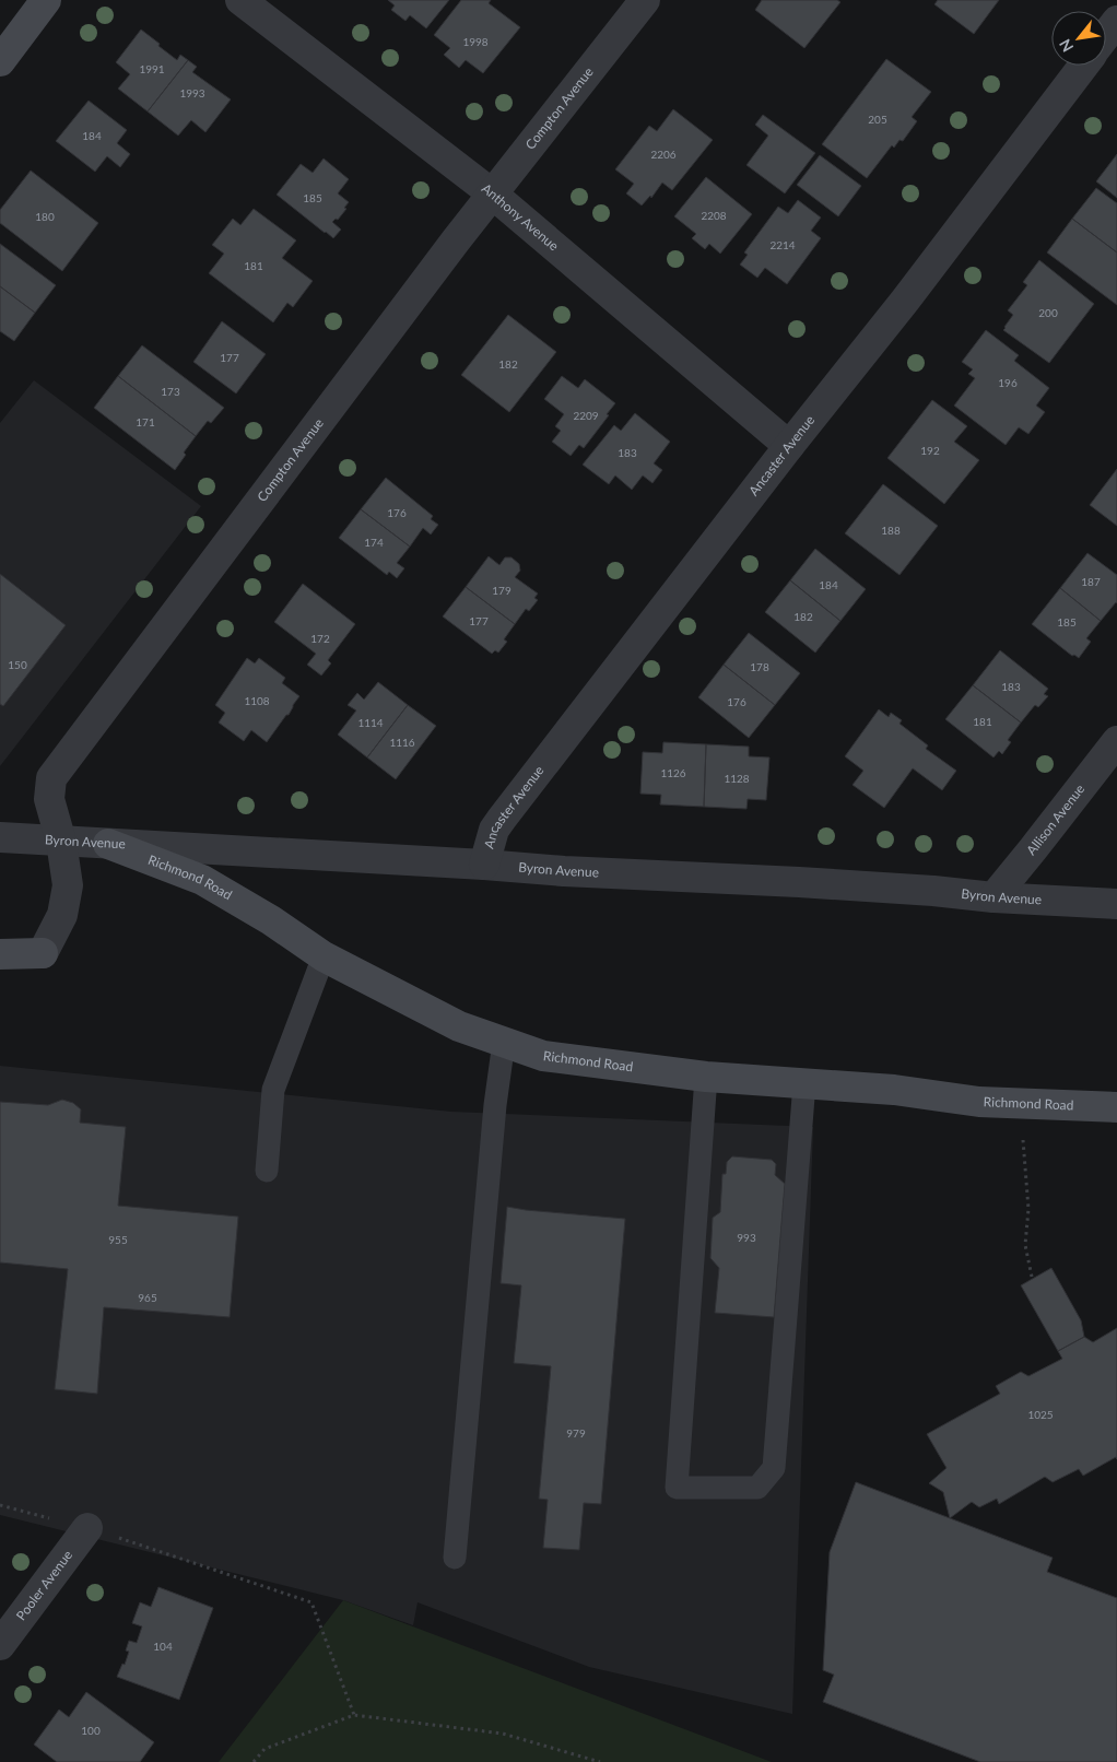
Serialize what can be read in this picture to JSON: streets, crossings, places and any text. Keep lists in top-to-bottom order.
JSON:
{
  "streets": {
    "main road": ["Richmond Road"],
    "street": [
      "Compton Avenue",
      "Anthony Avenue",
      "Ancaster Avenue",
      "Allison Avenue",
      "Byron Avenue",
      "Pooler Avenue"
    ]
  },
  "crossings": [
    ["Compton Avenue", "Anthony Avenue"],
    ["Compton Avenue", "Byron Avenue"],
    ["Anthony Avenue", "Ancaster Avenue"],
    ["Ancaster Avenue", "Byron Avenue"],
    ["Allison Avenue", "Byron Avenue"],
    ["Byron Avenue", "Richmond Road"]
  ],
  "house_numbers": [
    "1998",
    "1991",
    "1993",
    "205",
    "184",
    "2206",
    "185",
    "2208",
    "180",
    "2214",
    "181",
    "200",
    "177",
    "182",
    "196",
    "173",
    "2209",
    "171",
    "192",
    "183",
    "176",
    "188",
    "174",
    "187",
    "184",
    "179",
    "182",
    "177",
    "185",
    "172",
    "150",
    "178",
    "183",
    "1108",
    "176",
    "181",
    "1114",
    "1116",
    "1126",
    "1128",
    "993",
    "955",
    "965",
    "1025",
    "979",
    "104",
    "100"
  ],
  "north": "bottom left"
}
